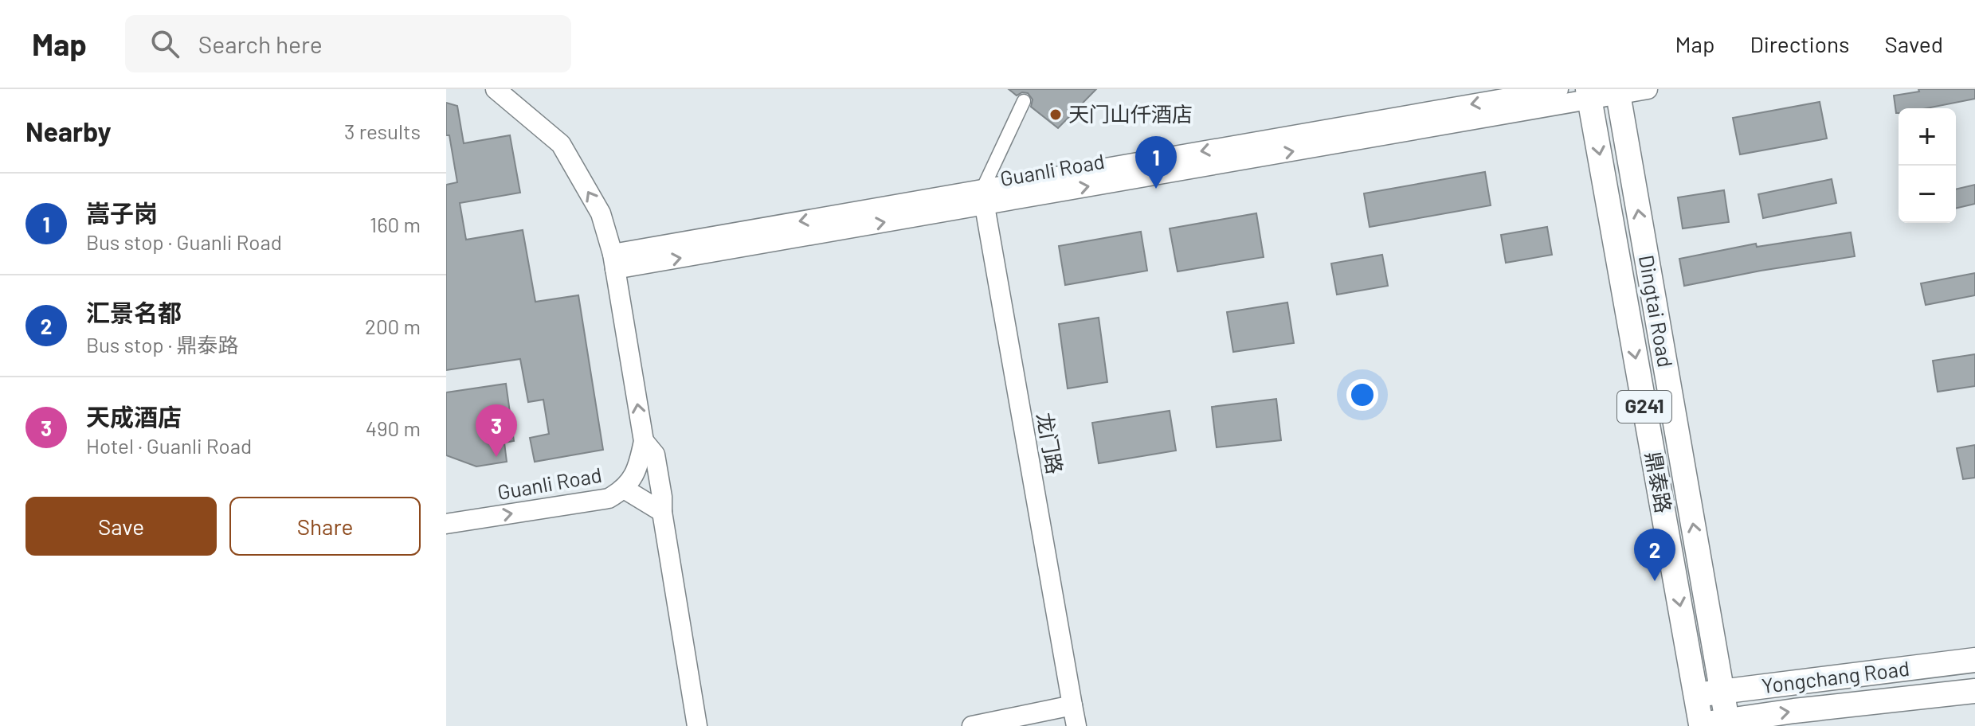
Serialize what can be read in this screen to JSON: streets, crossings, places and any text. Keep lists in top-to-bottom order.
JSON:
{
  "streets": {
    "highway": [
      "Dingtai Road",
      "G241",
      "鼎泰路",
      "Yongchang Road"
    ],
    "main road": ["Guanli Road", "龙门路"]
  },
  "crossings": [
    ["Guanli Road", "Dingtai Road"],
    ["Guanli Road", "龙门路"],
    ["Guanli Road", "鼎泰路"],
    ["Dingtai Road", "Yongchang Road"],
    ["鼎泰路", "Yongchang Road"]
  ],
  "one_way": ["Dingtai Road", "鼎泰路"],
  "places": ["天门山仟酒店"],
  "page": {
    "header": "Map",
    "search": "Search here",
    "nav": ["Map", "Directions", "Saved"],
    "heading": ["Nearby", "3 results"],
    "map_buttons": ["+", "−"],
    "pins": ["1", "3", "2"],
    "list": [
      {
        "mark": "1",
        "name": "嵩子岗",
        "note": "Bus stop · Guanli Road",
        "value": "160 m"
      },
      {
        "mark": "2",
        "name": "汇景名都",
        "note": "Bus stop · 鼎泰路",
        "value": "200 m"
      },
      {
        "mark": "3",
        "name": "天成酒店",
        "note": "Hotel · Guanli Road",
        "value": "490 m"
      }
    ],
    "buttons": ["Save", "Share"]
  }
}
